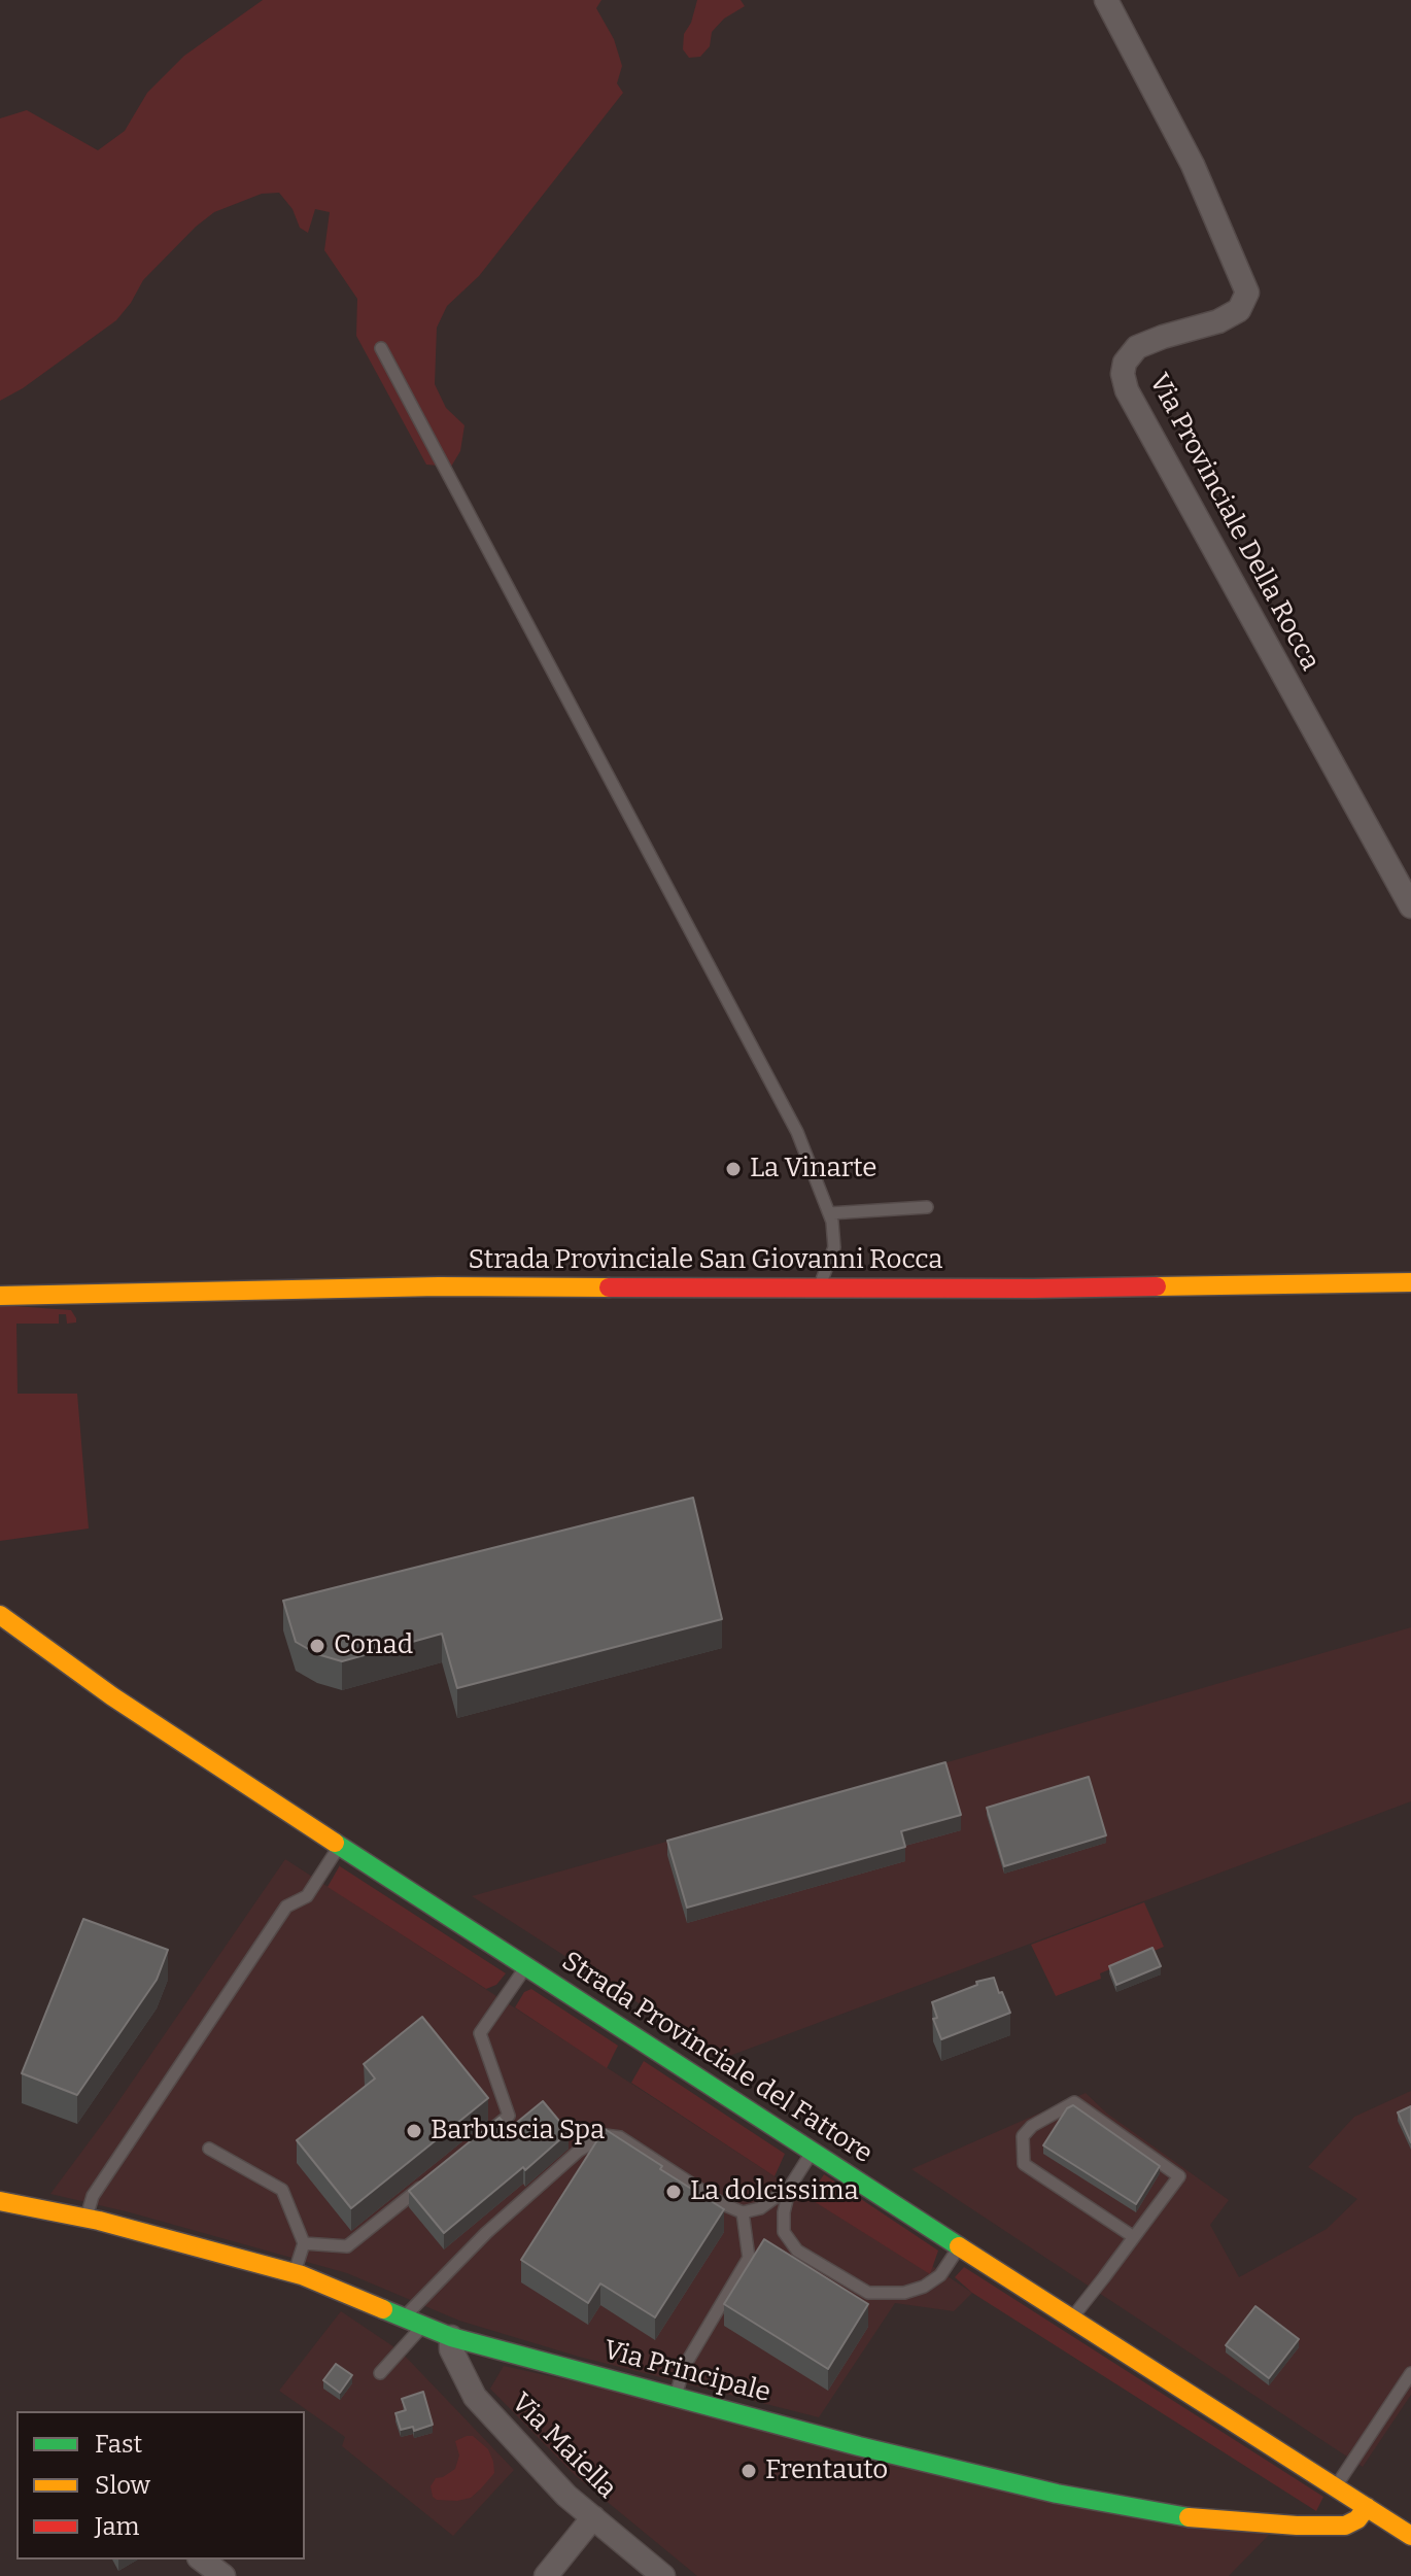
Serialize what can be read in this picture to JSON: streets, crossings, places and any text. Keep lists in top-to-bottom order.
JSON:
{
  "streets": {
    "main road": ["Strada Provinciale San Giovanni Rocca", "Strada Provinciale del Fattore", "Via Principale"],
    "street": ["Via Provinciale Della Rocca", "Via Maiella"]
  },
  "crossings": [
    ["Strada Provinciale del Fattore", "Via Principale"],
    ["Via Principale", "Via Maiella"]
  ],
  "places": [
    "La Vinarte",
    "Conad",
    "Barbuscia Spa",
    "La dolcissima",
    "Frentauto"
  ],
  "legend": ["Fast", "Slow", "Jam"]
}
